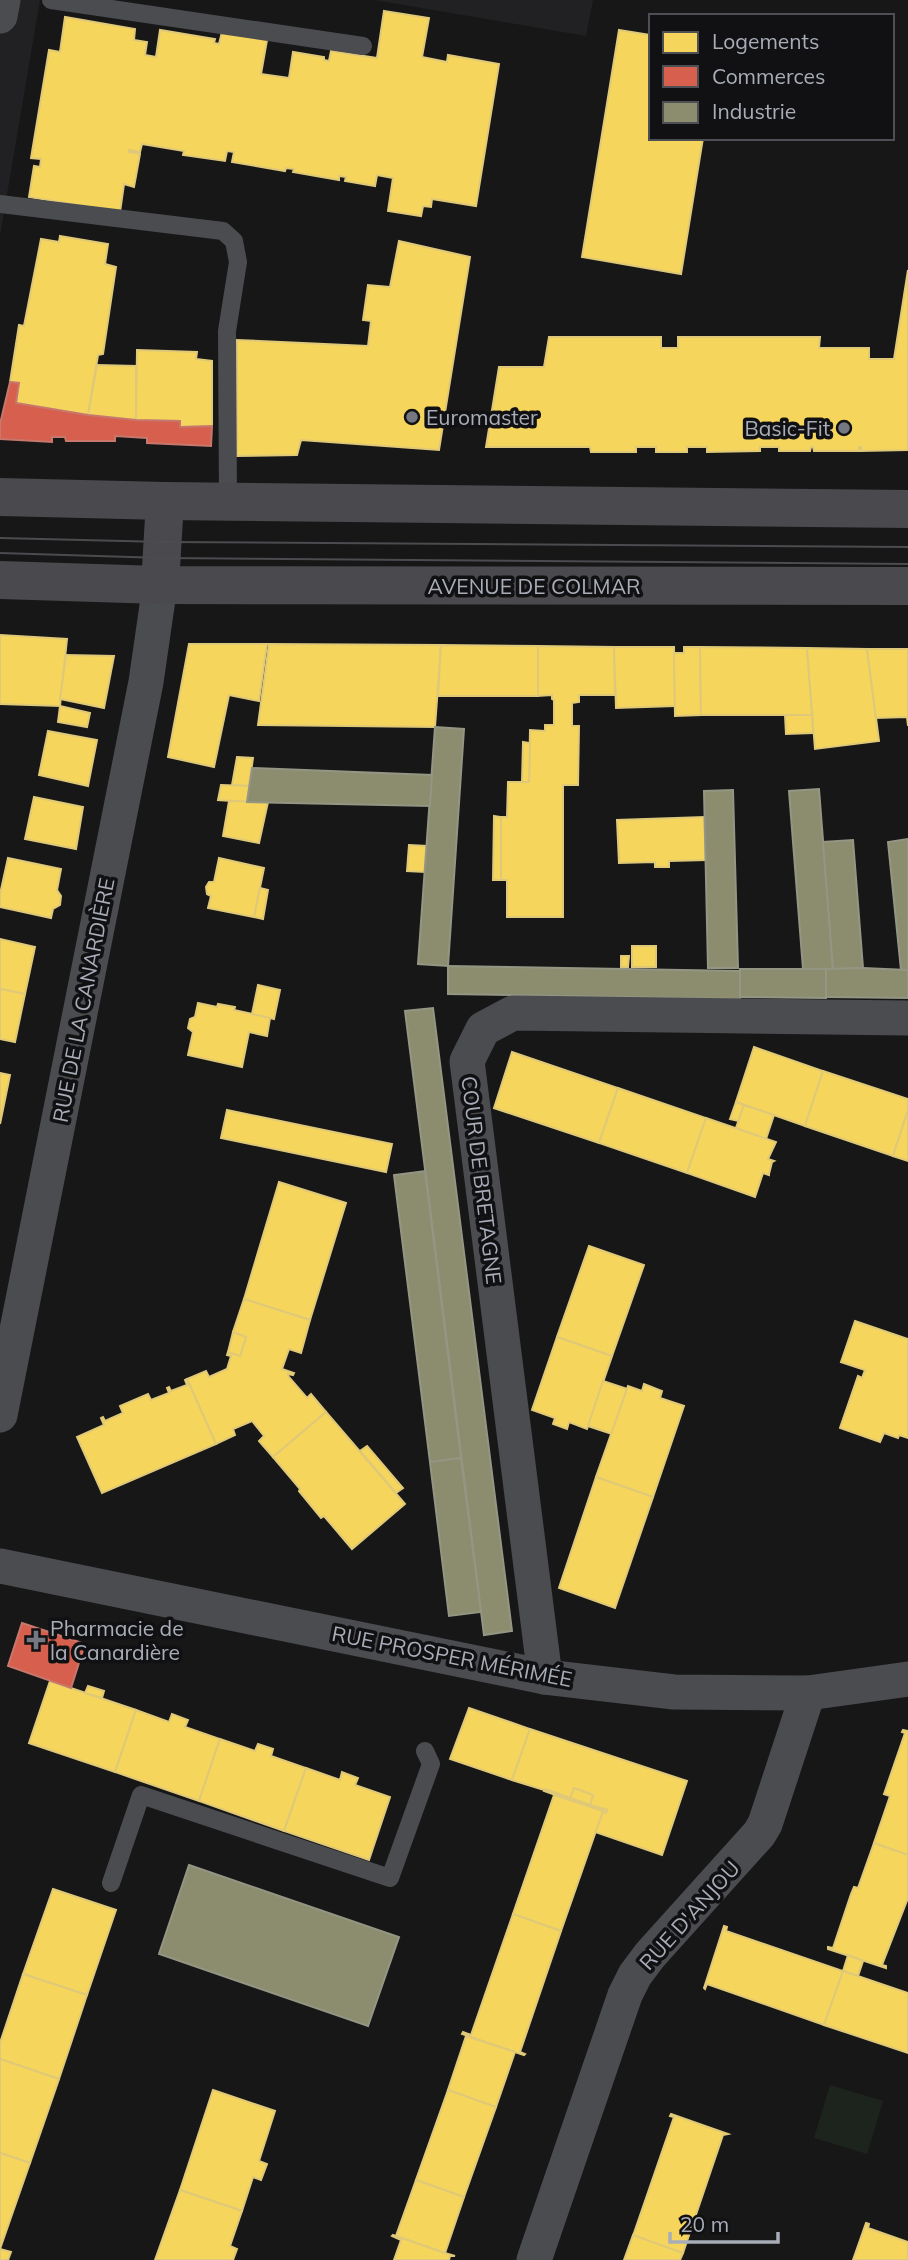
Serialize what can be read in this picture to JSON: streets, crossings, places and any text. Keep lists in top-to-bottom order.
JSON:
{
  "streets": {
    "main road": ["AVENUE DE COLMAR"],
    "street": [
      "RUE DE LA CANARDIÈRE",
      "COUR DE BRETAGNE",
      "RUE PROSPER MÉRIMÉE",
      "RUE D'ANJOU"
    ]
  },
  "crossings": [
    ["AVENUE DE COLMAR", "RUE DE LA CANARDIÈRE"],
    ["COUR DE BRETAGNE", "RUE PROSPER MÉRIMÉE"],
    ["RUE PROSPER MÉRIMÉE", "RUE D'ANJOU"]
  ],
  "places": {
    "other": ["Euromaster", "Basic-Fit"],
    "health": ["Pharmacie de la Canardière"]
  },
  "legend": ["Logements", "Commerces", "Industrie"],
  "scale_bar": "20 m"
}
